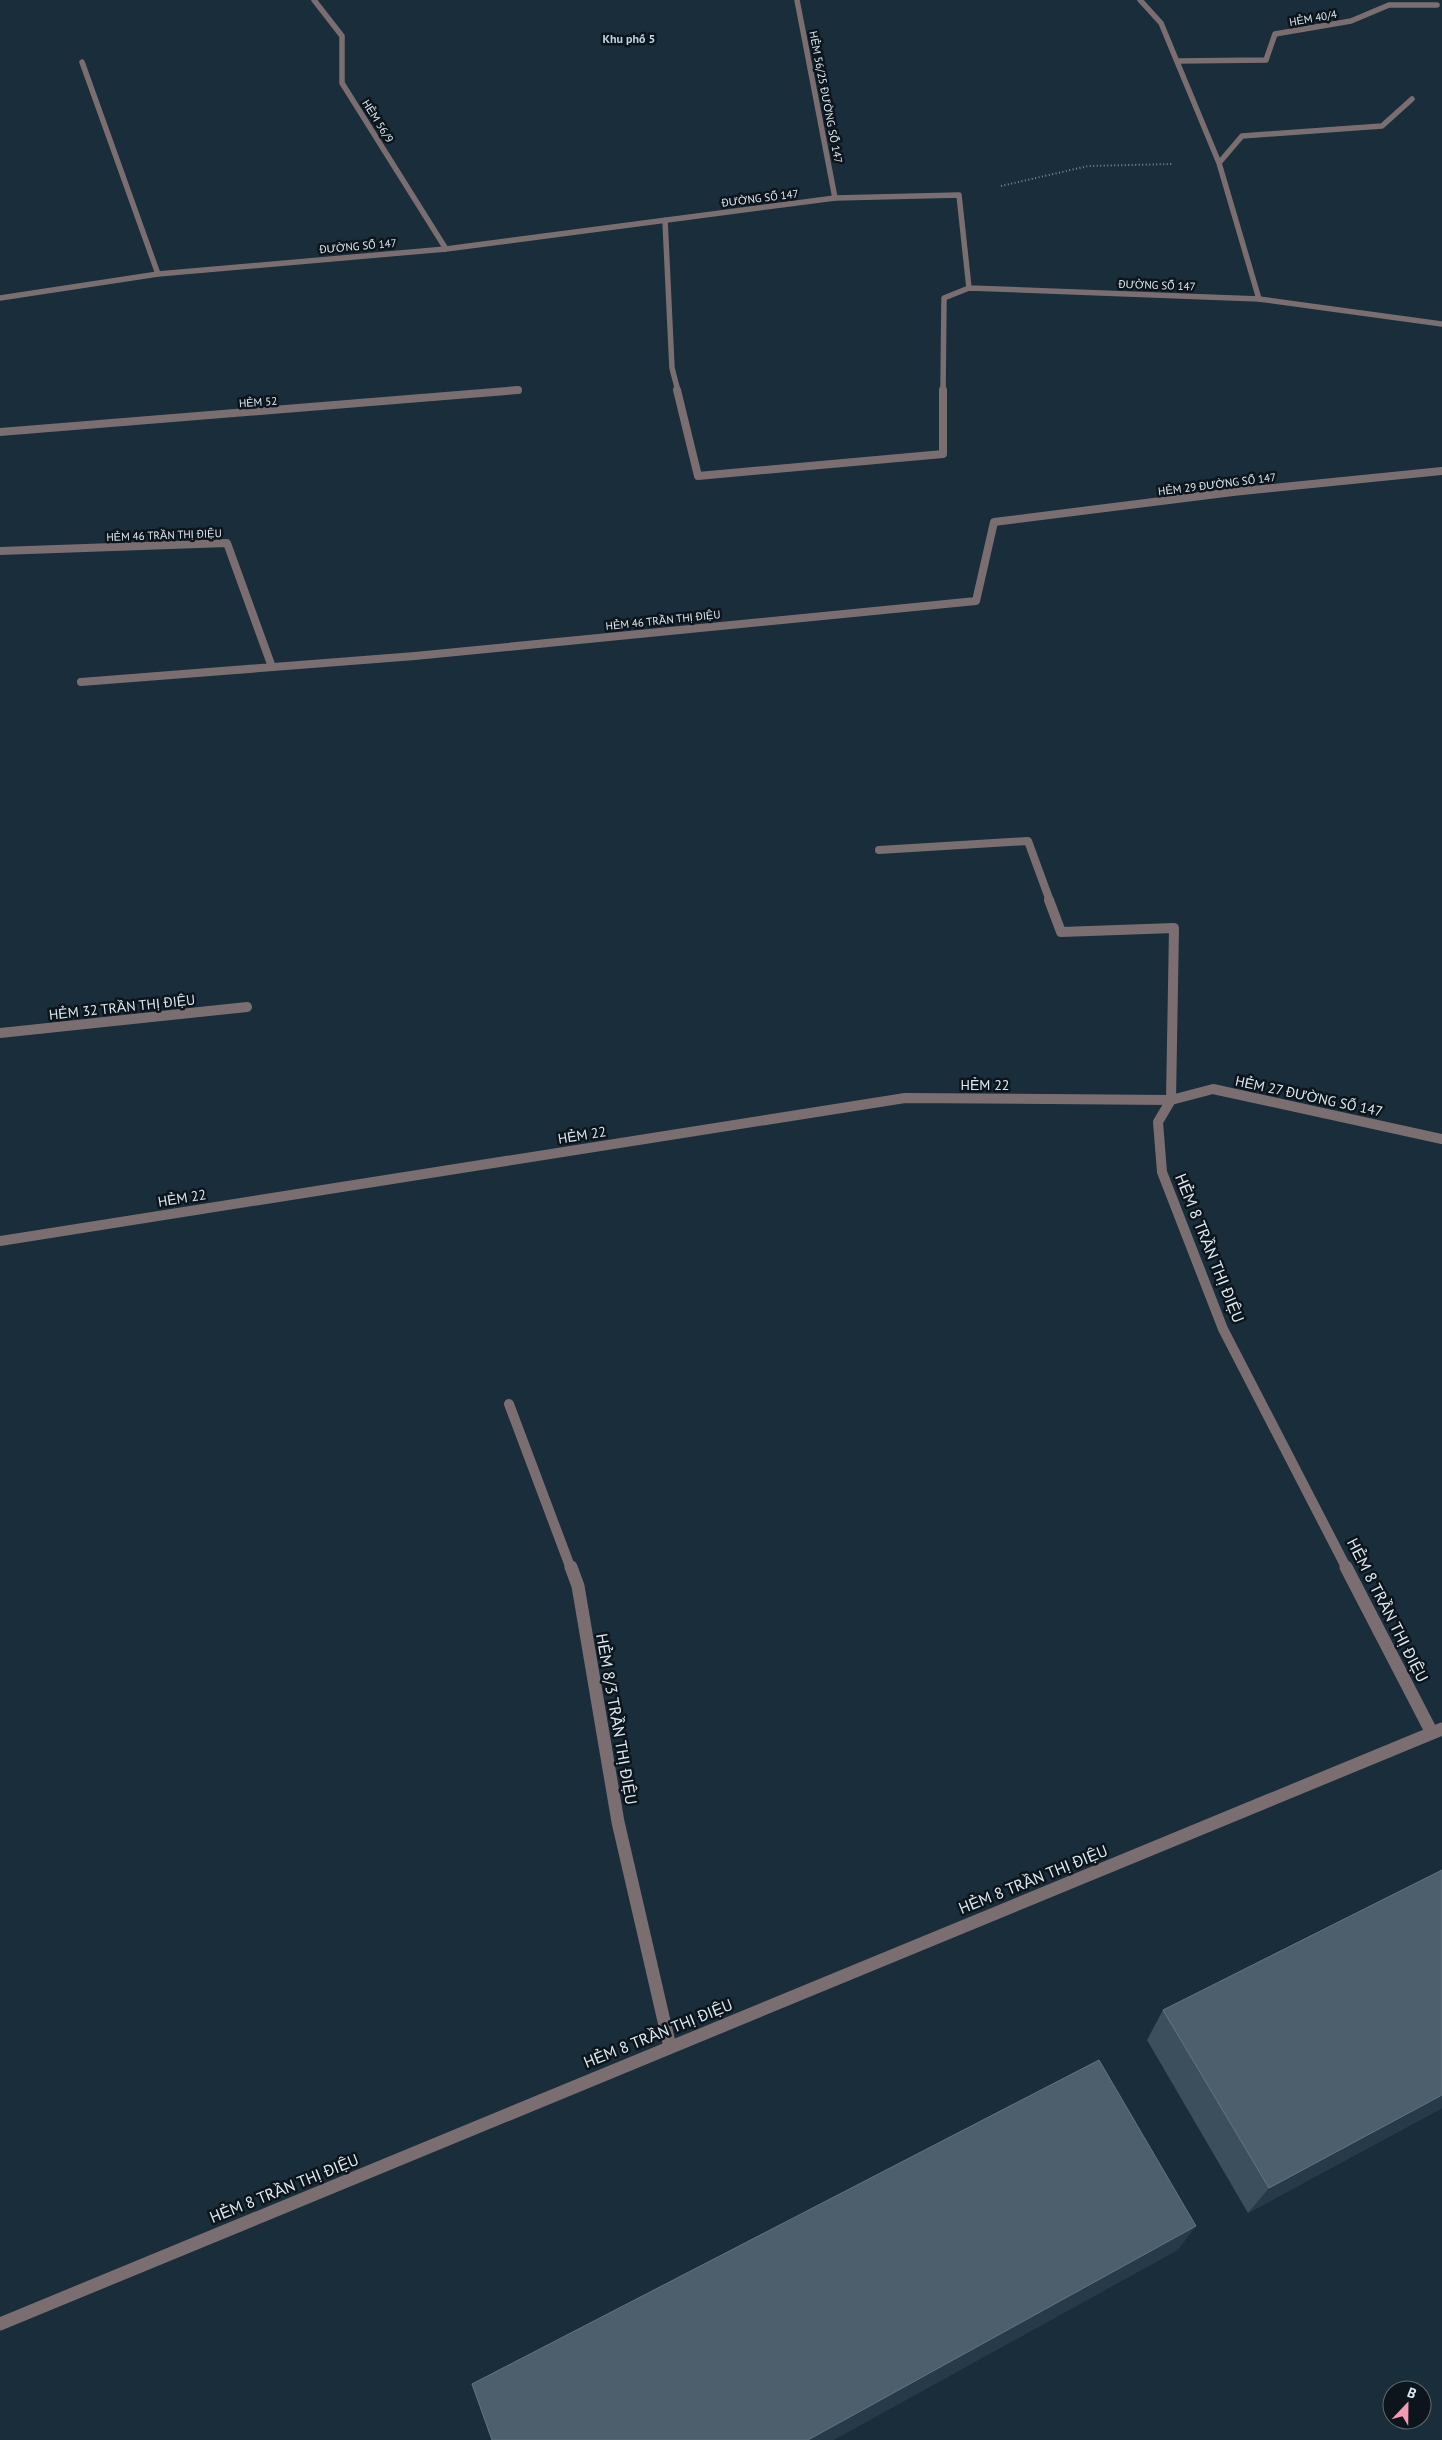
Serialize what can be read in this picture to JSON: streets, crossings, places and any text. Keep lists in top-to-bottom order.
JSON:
{
  "streets": {
    "street": [
      "HẺM 40/4",
      "HẺM 56/25 ĐƯỜNG SỐ 147",
      "HẺM 56/9",
      "ĐƯỜNG SỐ 147",
      "HẺM 52",
      "HẺM 29 ĐƯỜNG SỐ 147",
      "HẺM 46 TRẦN THỊ ĐIỆU",
      "HẺM 32 TRẦN THỊ ĐIỆU",
      "HẺM 22",
      "HẺM 27 ĐƯỜNG SỐ 147",
      "HẺM 8 TRẦN THỊ ĐIỆU",
      "HẺM 8/3 TRẦN THỊ ĐIỆU"
    ]
  },
  "crossings": [
    ["HẺM 56/25 ĐƯỜNG SỐ 147", "ĐƯỜNG SỐ 147"],
    ["HẺM 56/9", "ĐƯỜNG SỐ 147"],
    ["HẺM 29 ĐƯỜNG SỐ 147", "HẺM 46 TRẦN THỊ ĐIỆU"],
    ["HẺM 22", "HẺM 27 ĐƯỜNG SỐ 147"],
    ["HẺM 22", "HẺM 8 TRẦN THỊ ĐIỆU"],
    ["HẺM 27 ĐƯỜNG SỐ 147", "HẺM 8 TRẦN THỊ ĐIỆU"],
    ["HẺM 8 TRẦN THỊ ĐIỆU", "HẺM 8/3 TRẦN THỊ ĐIỆU"]
  ],
  "districts": ["Khu phố 5"],
  "north": "top"
}
